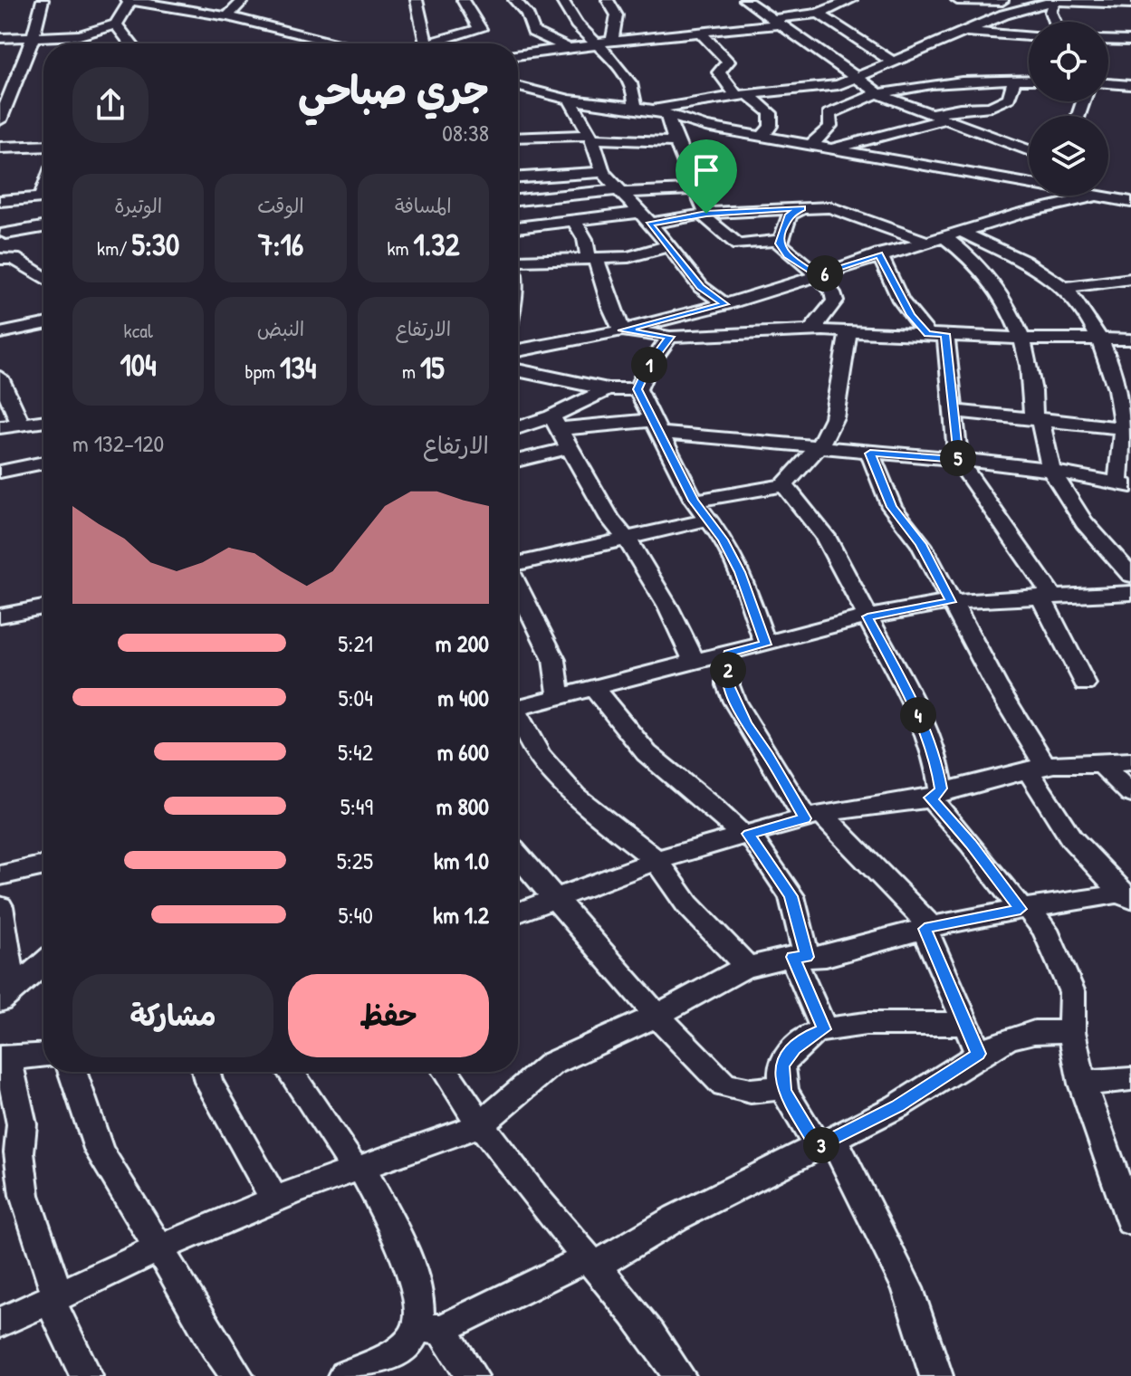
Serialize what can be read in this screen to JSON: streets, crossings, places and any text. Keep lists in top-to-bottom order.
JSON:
{
  "page": {
    "heading": ["جري صباحي", "08:38"],
    "stats": [
      ["المسافة", "1.32 km"],
      ["الوقت", "7:16"],
      ["الوتيرة", "5:30 /km"],
      ["الارتفاع", "15 m"],
      ["النبض", "134 bpm"],
      ["kcal", "104"]
    ],
    "pins": [
      "6",
      "1",
      "5",
      "2",
      "4",
      "3"
    ],
    "chart": ["الارتفاع", "120–132 m"],
    "list": [
      {
        "name": "200 m",
        "note": "5:21"
      },
      {
        "name": "400 m",
        "note": "5:04"
      },
      {
        "name": "600 m",
        "note": "5:42"
      },
      {
        "name": "800 m",
        "note": "5:49"
      },
      {
        "name": "1.0 km",
        "note": "5:25"
      },
      {
        "name": "1.2 km",
        "note": "5:40"
      }
    ],
    "buttons": ["حفظ", "مشاركة"]
  }
}
